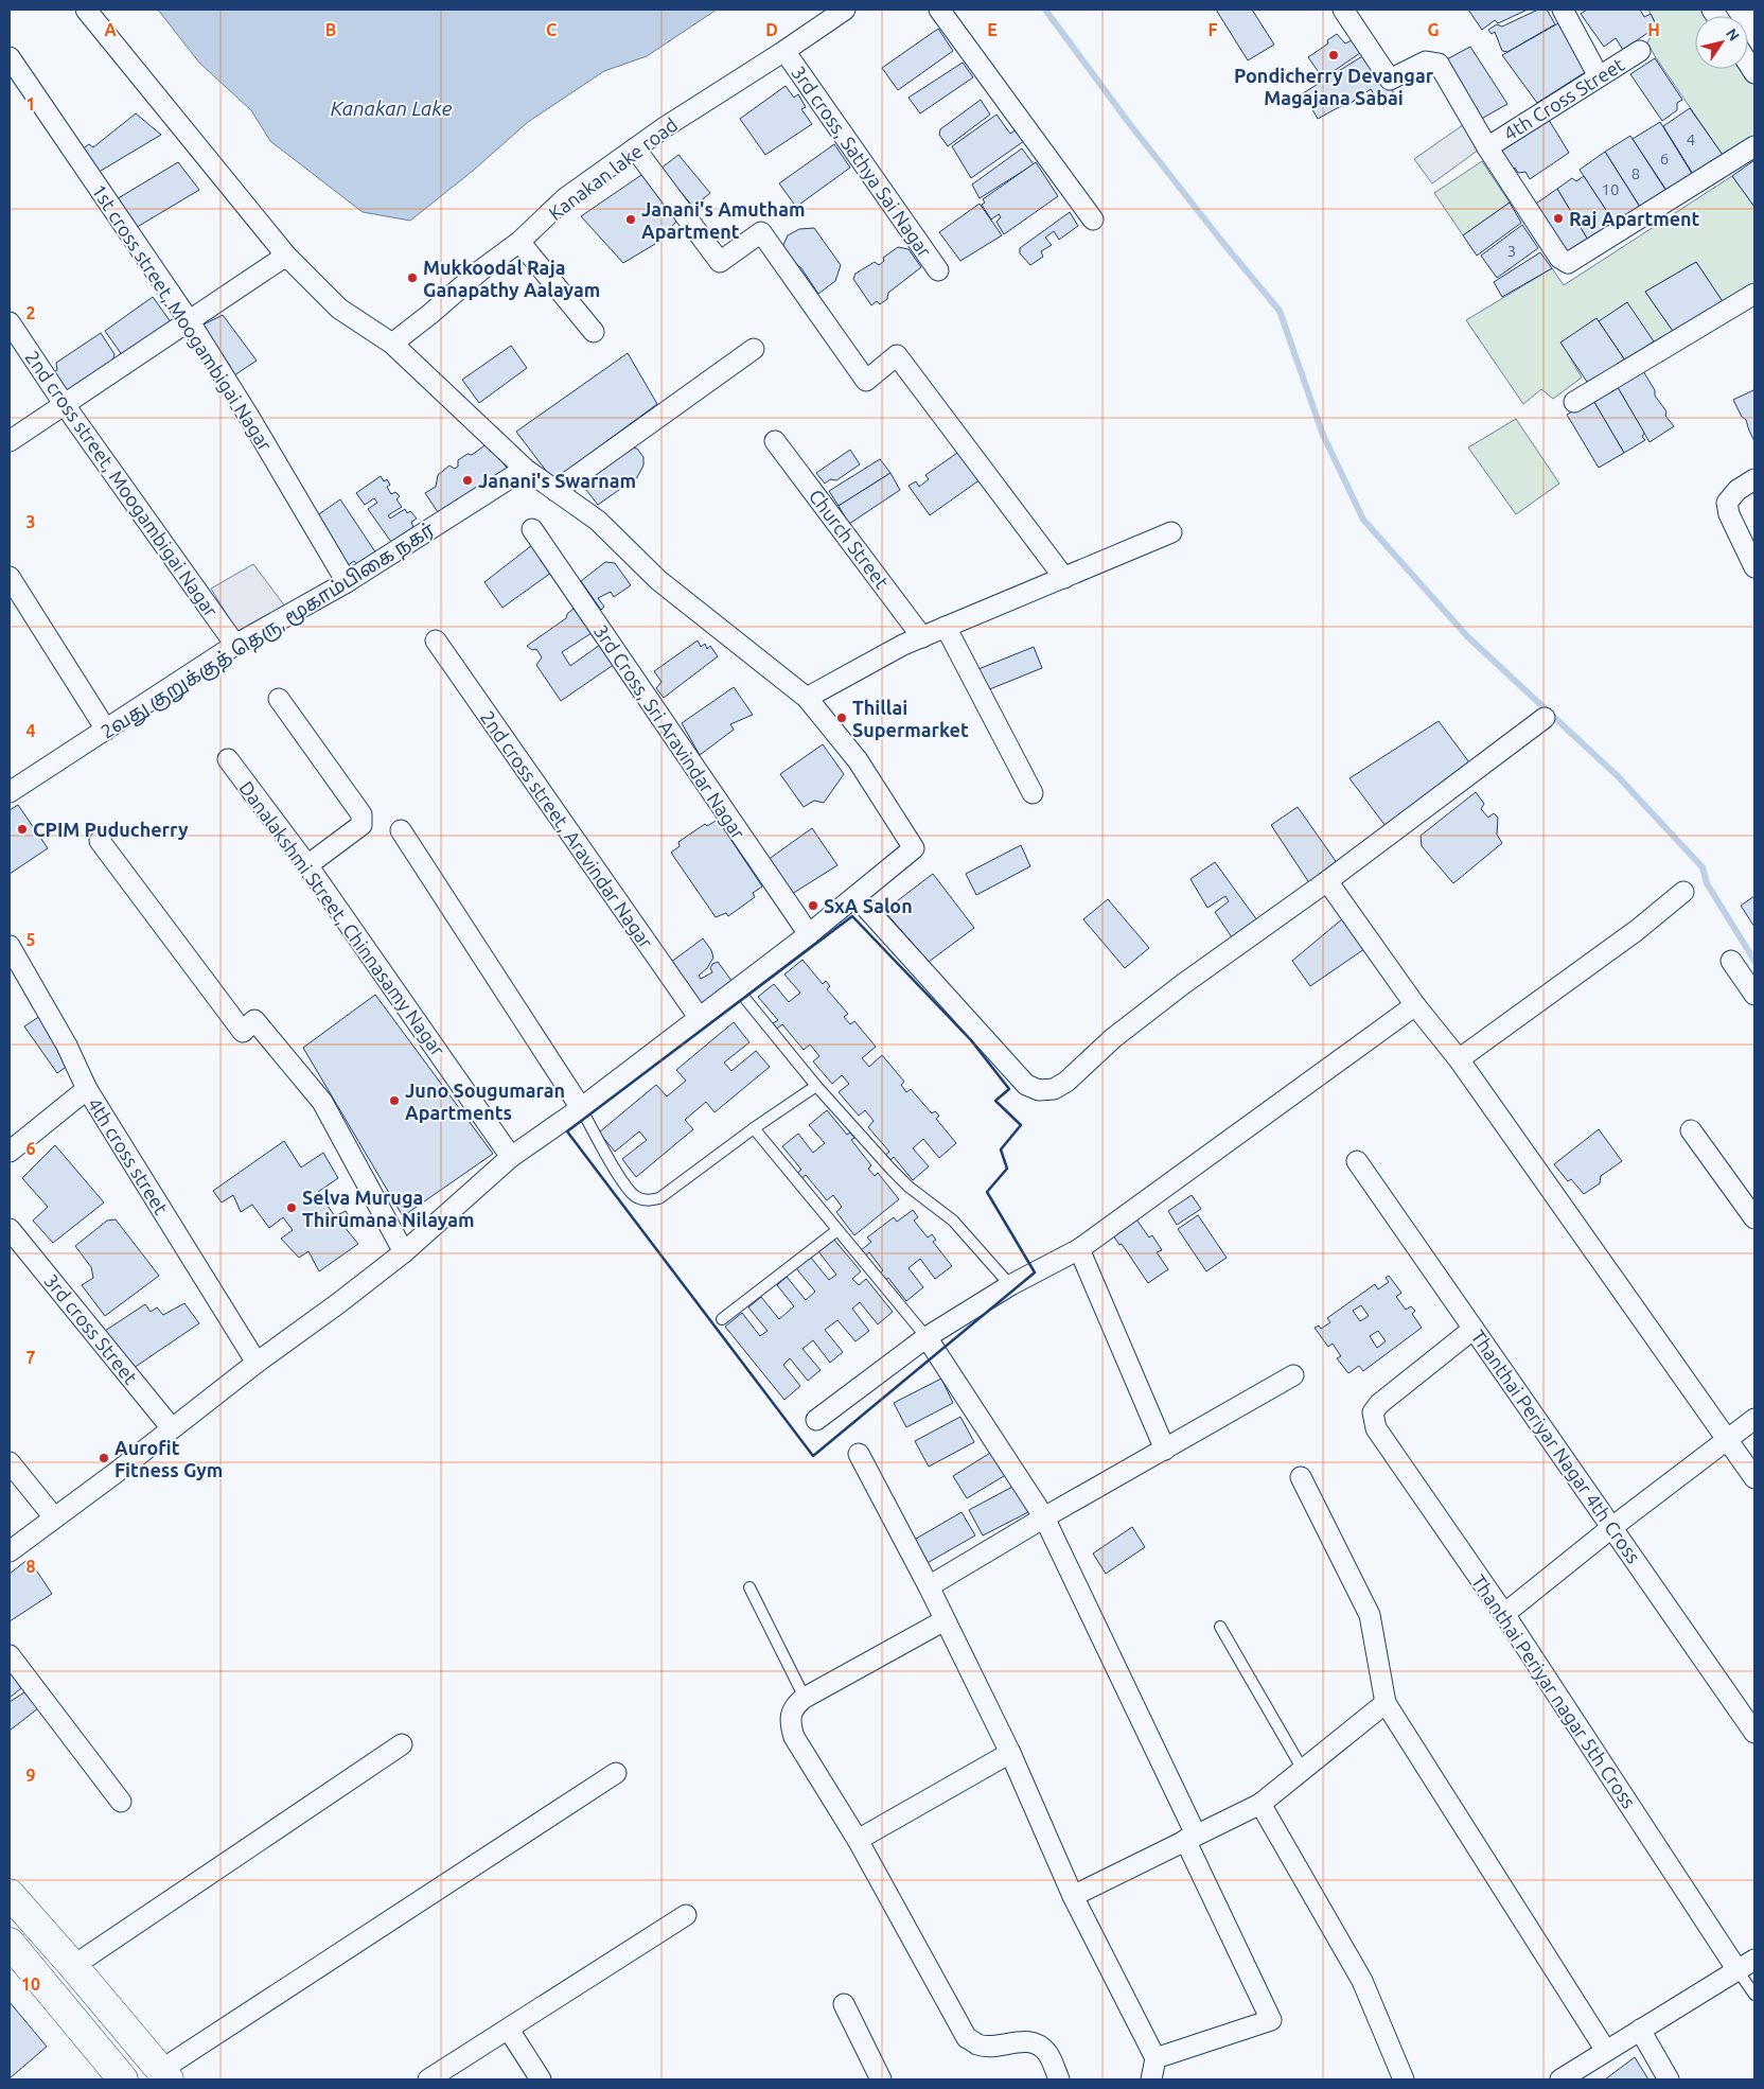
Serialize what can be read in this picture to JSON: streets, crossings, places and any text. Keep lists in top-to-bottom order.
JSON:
{
  "streets": {
    "street": [
      "4th Cross Street",
      "3rd cross, Sathya Sai Nagar",
      "Kanakan lake road",
      "1st cross street, Moogambigai Nagar",
      "2nd cross street, Moogambigai Nagar",
      "Church Street",
      "2வது குறுக்குத் தெரு, மூகாம்பிகை நகர்",
      "3rd Cross, Sri Aravindar Nagar",
      "2nd cross street, Aravindar Nagar",
      "Danalakshmi Street, Chinnasamy Nagar",
      "4th cross street",
      "3rd cross Street",
      "Thanthai Periyar Nagar 4th Cross",
      "Thanthai Periyar nagar 5th Cross"
    ]
  },
  "crossings": [
    ["3rd cross, Sathya Sai Nagar", "Kanakan lake road"],
    ["1st cross street, Moogambigai Nagar", "2வது குறுக்குத் தெரு, மூகாம்பிகை நகர்"],
    ["2nd cross street, Moogambigai Nagar", "2வது குறுக்குத் தெரு, மூகாம்பிகை நகர்"],
    ["Thanthai Periyar Nagar 4th Cross", "Thanthai Periyar nagar 5th Cross"]
  ],
  "water": ["Kanakan Lake"],
  "places": [
    "Pondicherry Devangar Magajana Sabai",
    "Raj Apartment",
    "Janani's Amutham Apartment",
    "Mukkoodal Raja Ganapathy Aalayam",
    "Janani's Swarnam",
    "Thillai Supermarket",
    "CPIM Puducherry",
    "SxA Salon",
    "Juno Sougumaran Apartments",
    "Selva Muruga Thirumana Nilayam",
    "Aurofit Fitness Gym"
  ],
  "house_numbers": [
    "4",
    "6",
    "8",
    "10",
    "3"
  ],
  "north": "top right",
  "grid": {
    "columns": [
      "A",
      "B",
      "C",
      "D",
      "E",
      "F",
      "G",
      "H"
    ],
    "rows": [
      "1",
      "2",
      "3",
      "4",
      "5",
      "6",
      "7",
      "8",
      "9",
      "10"
    ]
  }
}
